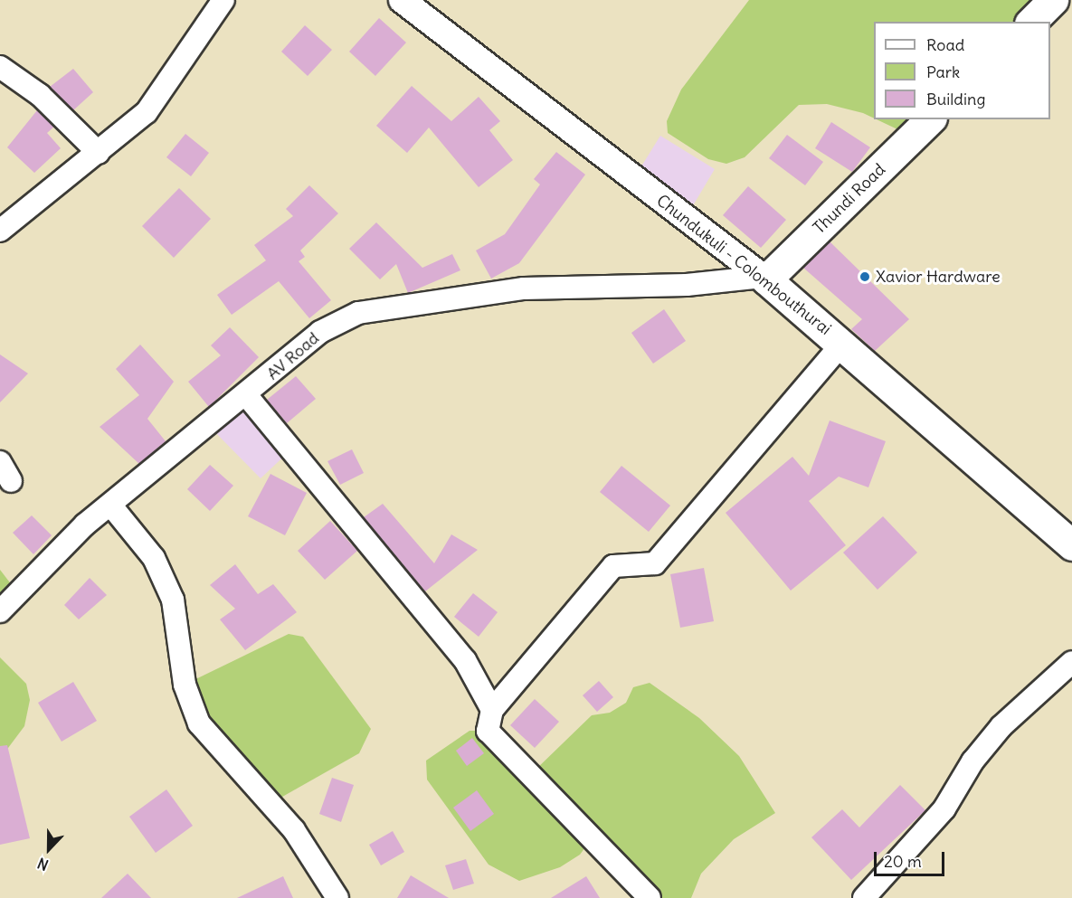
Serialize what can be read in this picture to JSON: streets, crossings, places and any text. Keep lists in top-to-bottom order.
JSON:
{
  "streets": {
    "main road": ["Thundi Road", "Chundukuli - Colombouthurai"],
    "street": ["AV Road"]
  },
  "crossings": [
    ["Thundi Road", "Chundukuli - Colombouthurai"],
    ["Thundi Road", "AV Road"],
    ["Chundukuli - Colombouthurai", "AV Road"]
  ],
  "places": ["Xavior Hardware"],
  "legend": ["Road", "Park", "Building"],
  "scale_bar": "20 m",
  "north": "bottom"
}
